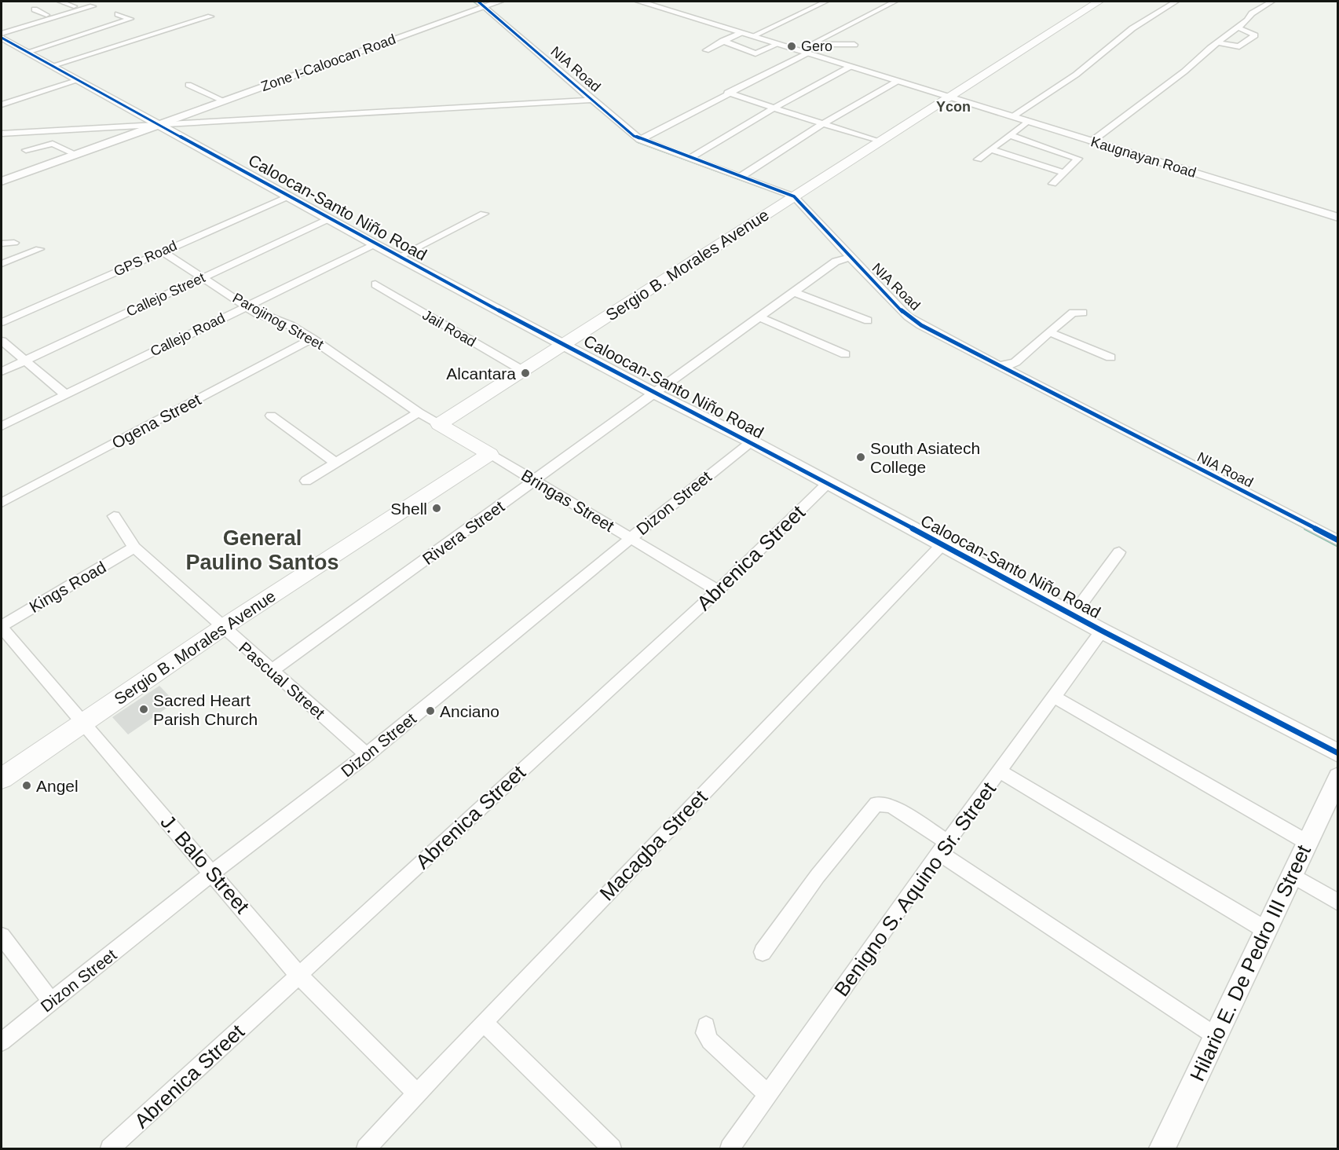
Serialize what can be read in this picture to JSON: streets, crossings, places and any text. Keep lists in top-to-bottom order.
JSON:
{
  "streets": {
    "main road": ["Sergio B. Morales Avenue"],
    "street": [
      "Zone I-Caloocan Road",
      "NIA Road",
      "Kaugnayan Road",
      "Caloocan-Santo Niño Road",
      "GPS Road",
      "Callejo Street",
      "Parojinog Street",
      "Jail Road",
      "Callejo Road",
      "Ogena Street",
      "Bringas Street",
      "Dizon Street",
      "Rivera Street",
      "Abrenica Street",
      "Kings Road",
      "Pascual Street",
      "Macagba Street",
      "J. Balo Street",
      "Benigno S. Aquino Sr. Street",
      "Hilario E. De Pedro III Street"
    ]
  },
  "crossings": [
    ["Zone I-Caloocan Road", "NIA Road"],
    ["Zone I-Caloocan Road", "Caloocan-Santo Niño Road"],
    ["NIA Road", "Sergio B. Morales Avenue"],
    ["NIA Road", "Rivera Street"],
    ["Kaugnayan Road", "Sergio B. Morales Avenue"],
    ["Caloocan-Santo Niño Road", "GPS Road"],
    ["Caloocan-Santo Niño Road", "Sergio B. Morales Avenue"],
    ["Caloocan-Santo Niño Road", "Callejo Street"],
    ["Caloocan-Santo Niño Road", "Callejo Road"],
    ["Caloocan-Santo Niño Road", "Dizon Street"],
    ["Caloocan-Santo Niño Road", "Rivera Street"],
    ["Caloocan-Santo Niño Road", "Abrenica Street"],
    ["Caloocan-Santo Niño Road", "Macagba Street"],
    ["Caloocan-Santo Niño Road", "Benigno S. Aquino Sr. Street"],
    ["GPS Road", "Parojinog Street"],
    ["Sergio B. Morales Avenue", "Parojinog Street"],
    ["Sergio B. Morales Avenue", "Jail Road"],
    ["Sergio B. Morales Avenue", "Bringas Street"],
    ["Sergio B. Morales Avenue", "Pascual Street"],
    ["Sergio B. Morales Avenue", "J. Balo Street"],
    ["Callejo Street", "Parojinog Street"],
    ["Parojinog Street", "Callejo Road"],
    ["Parojinog Street", "Ogena Street"],
    ["Bringas Street", "Dizon Street"],
    ["Bringas Street", "Rivera Street"],
    ["Bringas Street", "Abrenica Street"],
    ["Dizon Street", "Pascual Street"],
    ["Dizon Street", "J. Balo Street"],
    ["Rivera Street", "Pascual Street"],
    ["Abrenica Street", "J. Balo Street"],
    ["Kings Road", "Pascual Street"],
    ["Kings Road", "J. Balo Street"],
    ["Macagba Street", "J. Balo Street"]
  ],
  "districts": ["Ycon", "General Paulino Santos"],
  "places": [
    "Gero",
    "Alcantara",
    "South Asiatech College",
    "Shell",
    "Sacred Heart Parish Church",
    "Anciano",
    "Angel"
  ]
}
